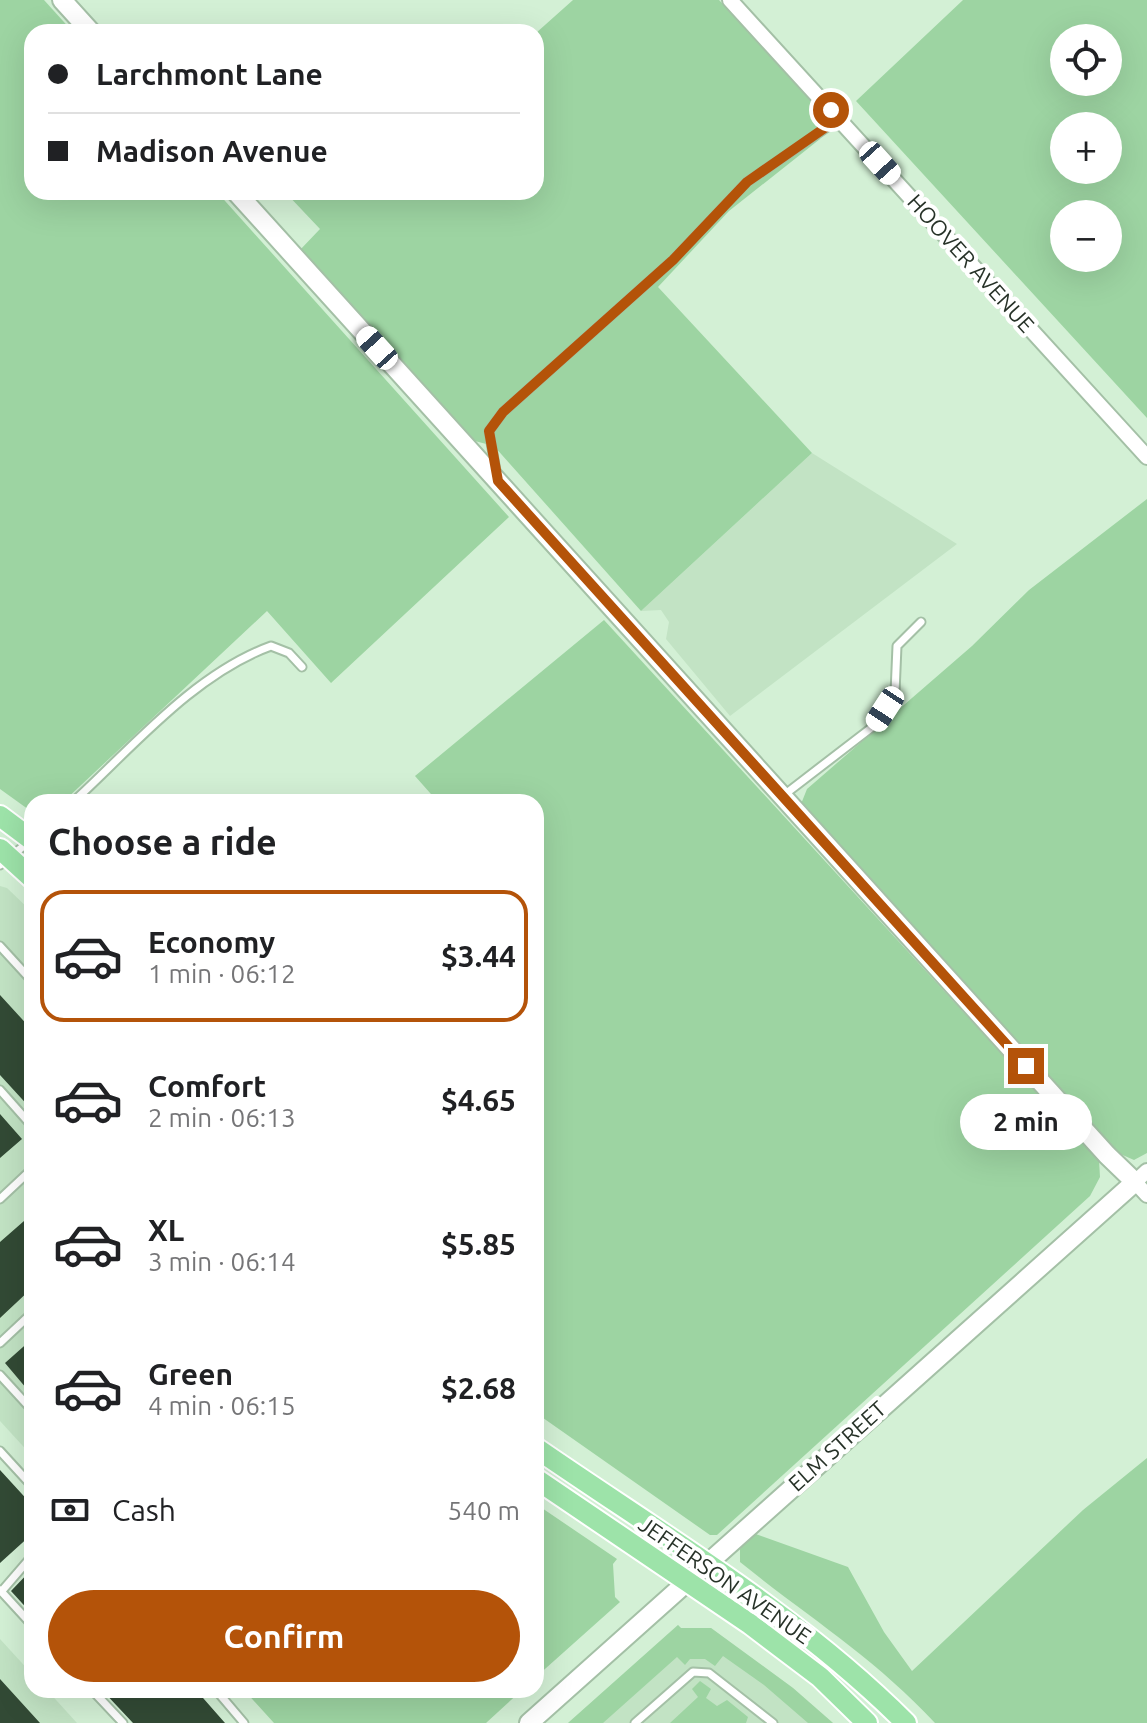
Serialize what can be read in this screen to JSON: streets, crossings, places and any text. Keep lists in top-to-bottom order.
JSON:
{
  "streets": {
    "main road": ["JEFFERSON AVENUE"],
    "street": ["HOOVER AVENUE", "ELM STREET"]
  },
  "crossings": [
    ["ELM STREET", "JEFFERSON AVENUE"]
  ],
  "page": {
    "map_buttons": ["+", "−"],
    "banner": ["Larchmont Lane", "Madison Avenue"],
    "heading": "Choose a ride",
    "list": [
      {
        "name": "Economy",
        "note": "1 min · 06:12",
        "value": "$3.44"
      },
      {
        "name": "Comfort",
        "note": "2 min · 06:13",
        "value": "$4.65"
      },
      {
        "name": "XL",
        "note": "3 min · 06:14",
        "value": "$5.85"
      },
      {
        "name": "Green",
        "note": "4 min · 06:15",
        "value": "$2.68"
      }
    ],
    "bubble": "2 min",
    "pay": ["Cash", "540 m"],
    "buttons": "Confirm"
  }
}
